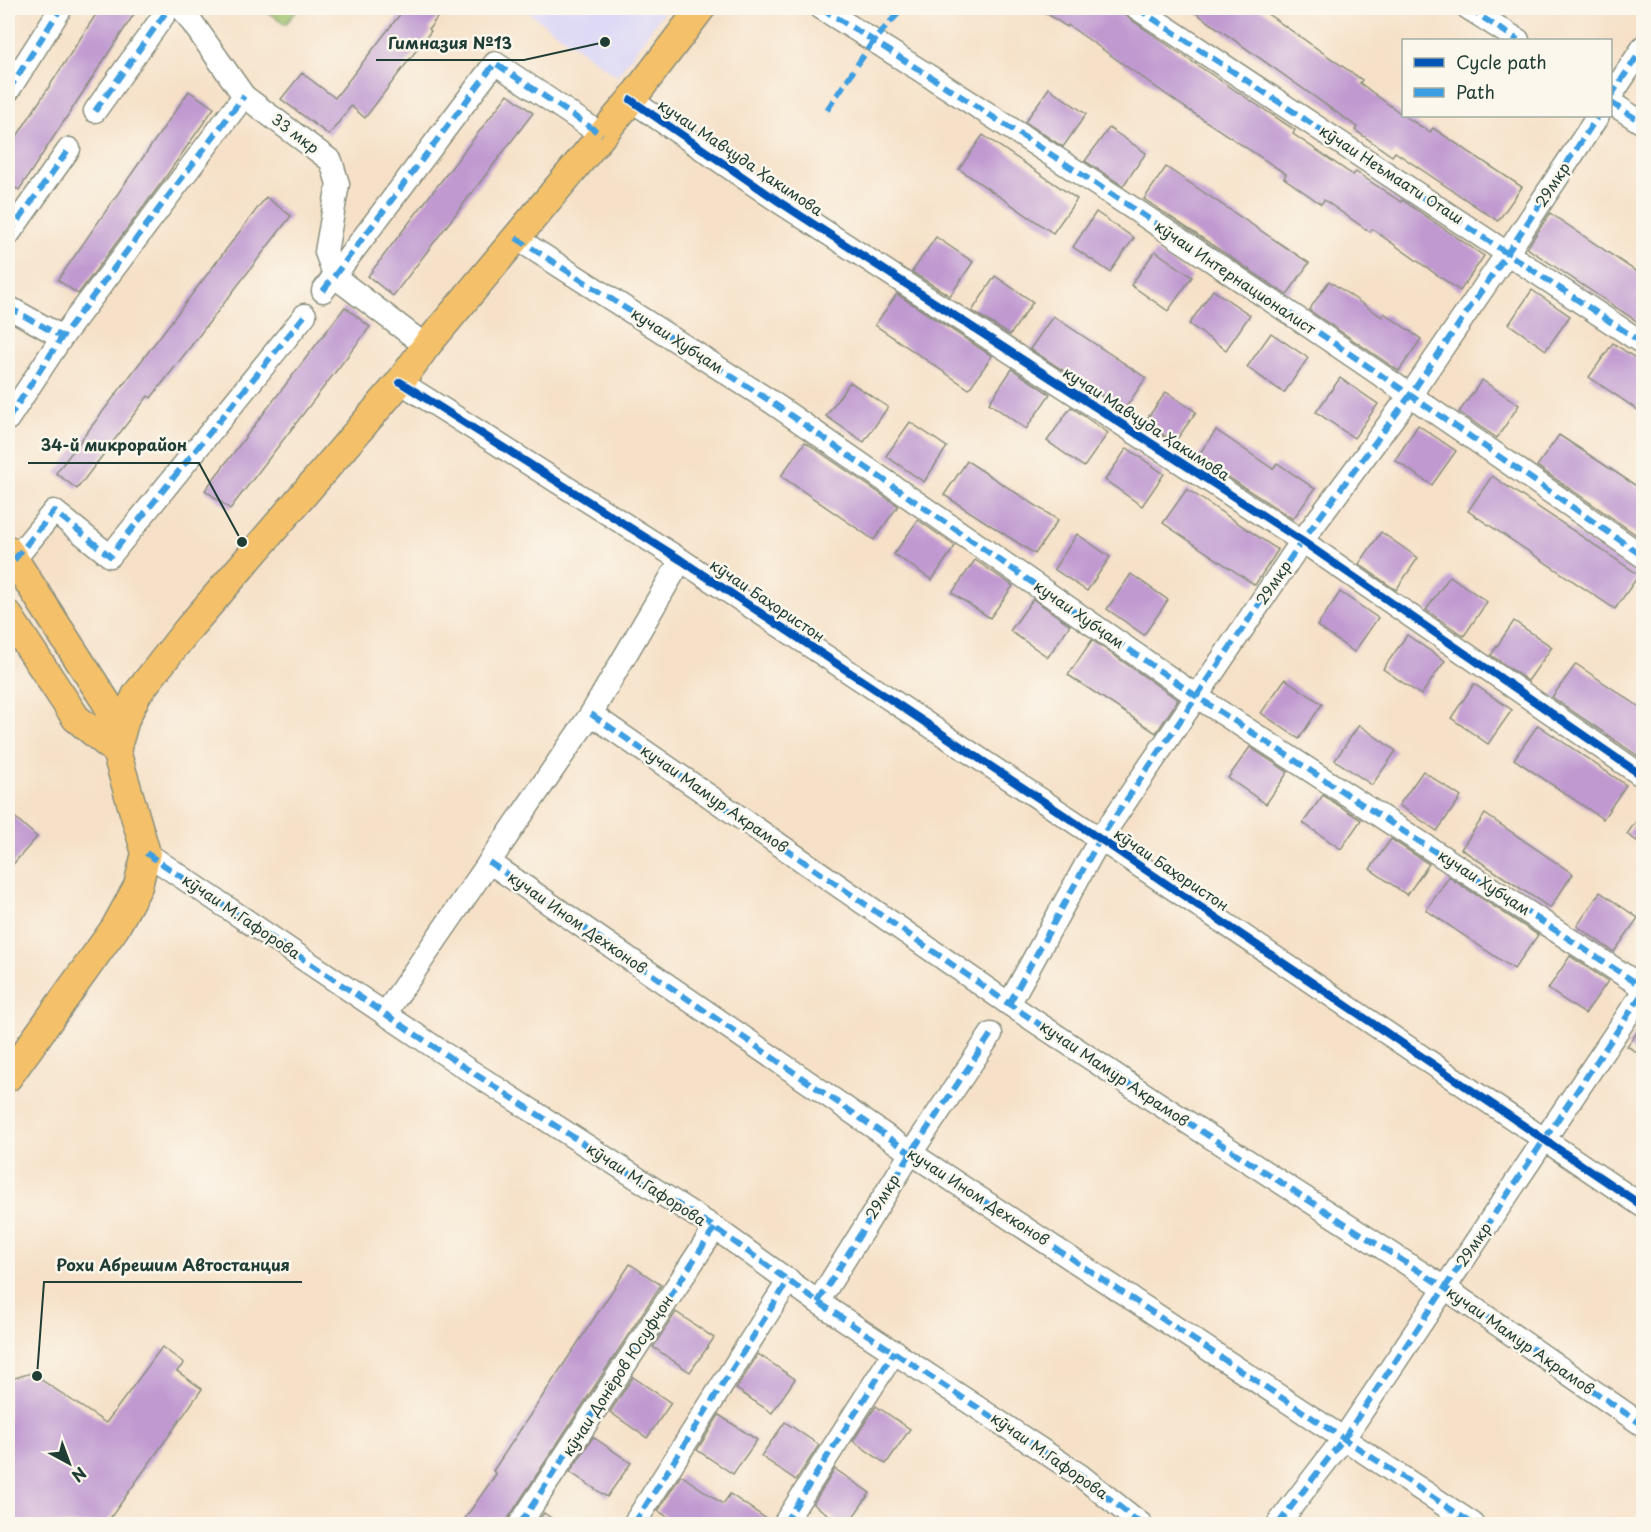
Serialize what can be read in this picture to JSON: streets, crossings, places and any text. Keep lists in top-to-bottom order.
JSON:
{
  "streets": {
    "street": [
      "33 мкр",
      "кучаи Мавҷуда Ҳакимова",
      "кӯчаи Неъмаати Оташ",
      "29мкр",
      "кӯчаи Интернационалист",
      "кучаи Хубҷам",
      "кӯчаи Баҳористон",
      "кучаи Мамур Акрамов",
      "кӯчаи М.Гафорова",
      "кучаи Ином Дехконов",
      "кӯчаи Донёров Юсуфҷон"
    ]
  },
  "crossings": [
    ["кучаи Мавҷуда Ҳакимова", "29мкр"],
    ["кӯчаи Неъмаати Оташ", "29мкр"],
    ["29мкр", "кӯчаи Интернационалист"],
    ["29мкр", "кучаи Хубҷам"],
    ["29мкр", "кӯчаи Баҳористон"],
    ["29мкр", "кучаи Мамур Акрамов"],
    ["29мкр", "кӯчаи М.Гафорова"],
    ["29мкр", "кучаи Ином Дехконов"],
    ["кӯчаи М.Гафорова", "кӯчаи Донёров Юсуфҷон"]
  ],
  "places": ["Гимназия №13", "34-й микрорайон", "Рохи Абрешим Автостанция"],
  "legend": ["Cycle path", "Path"],
  "north": "bottom right"
}
